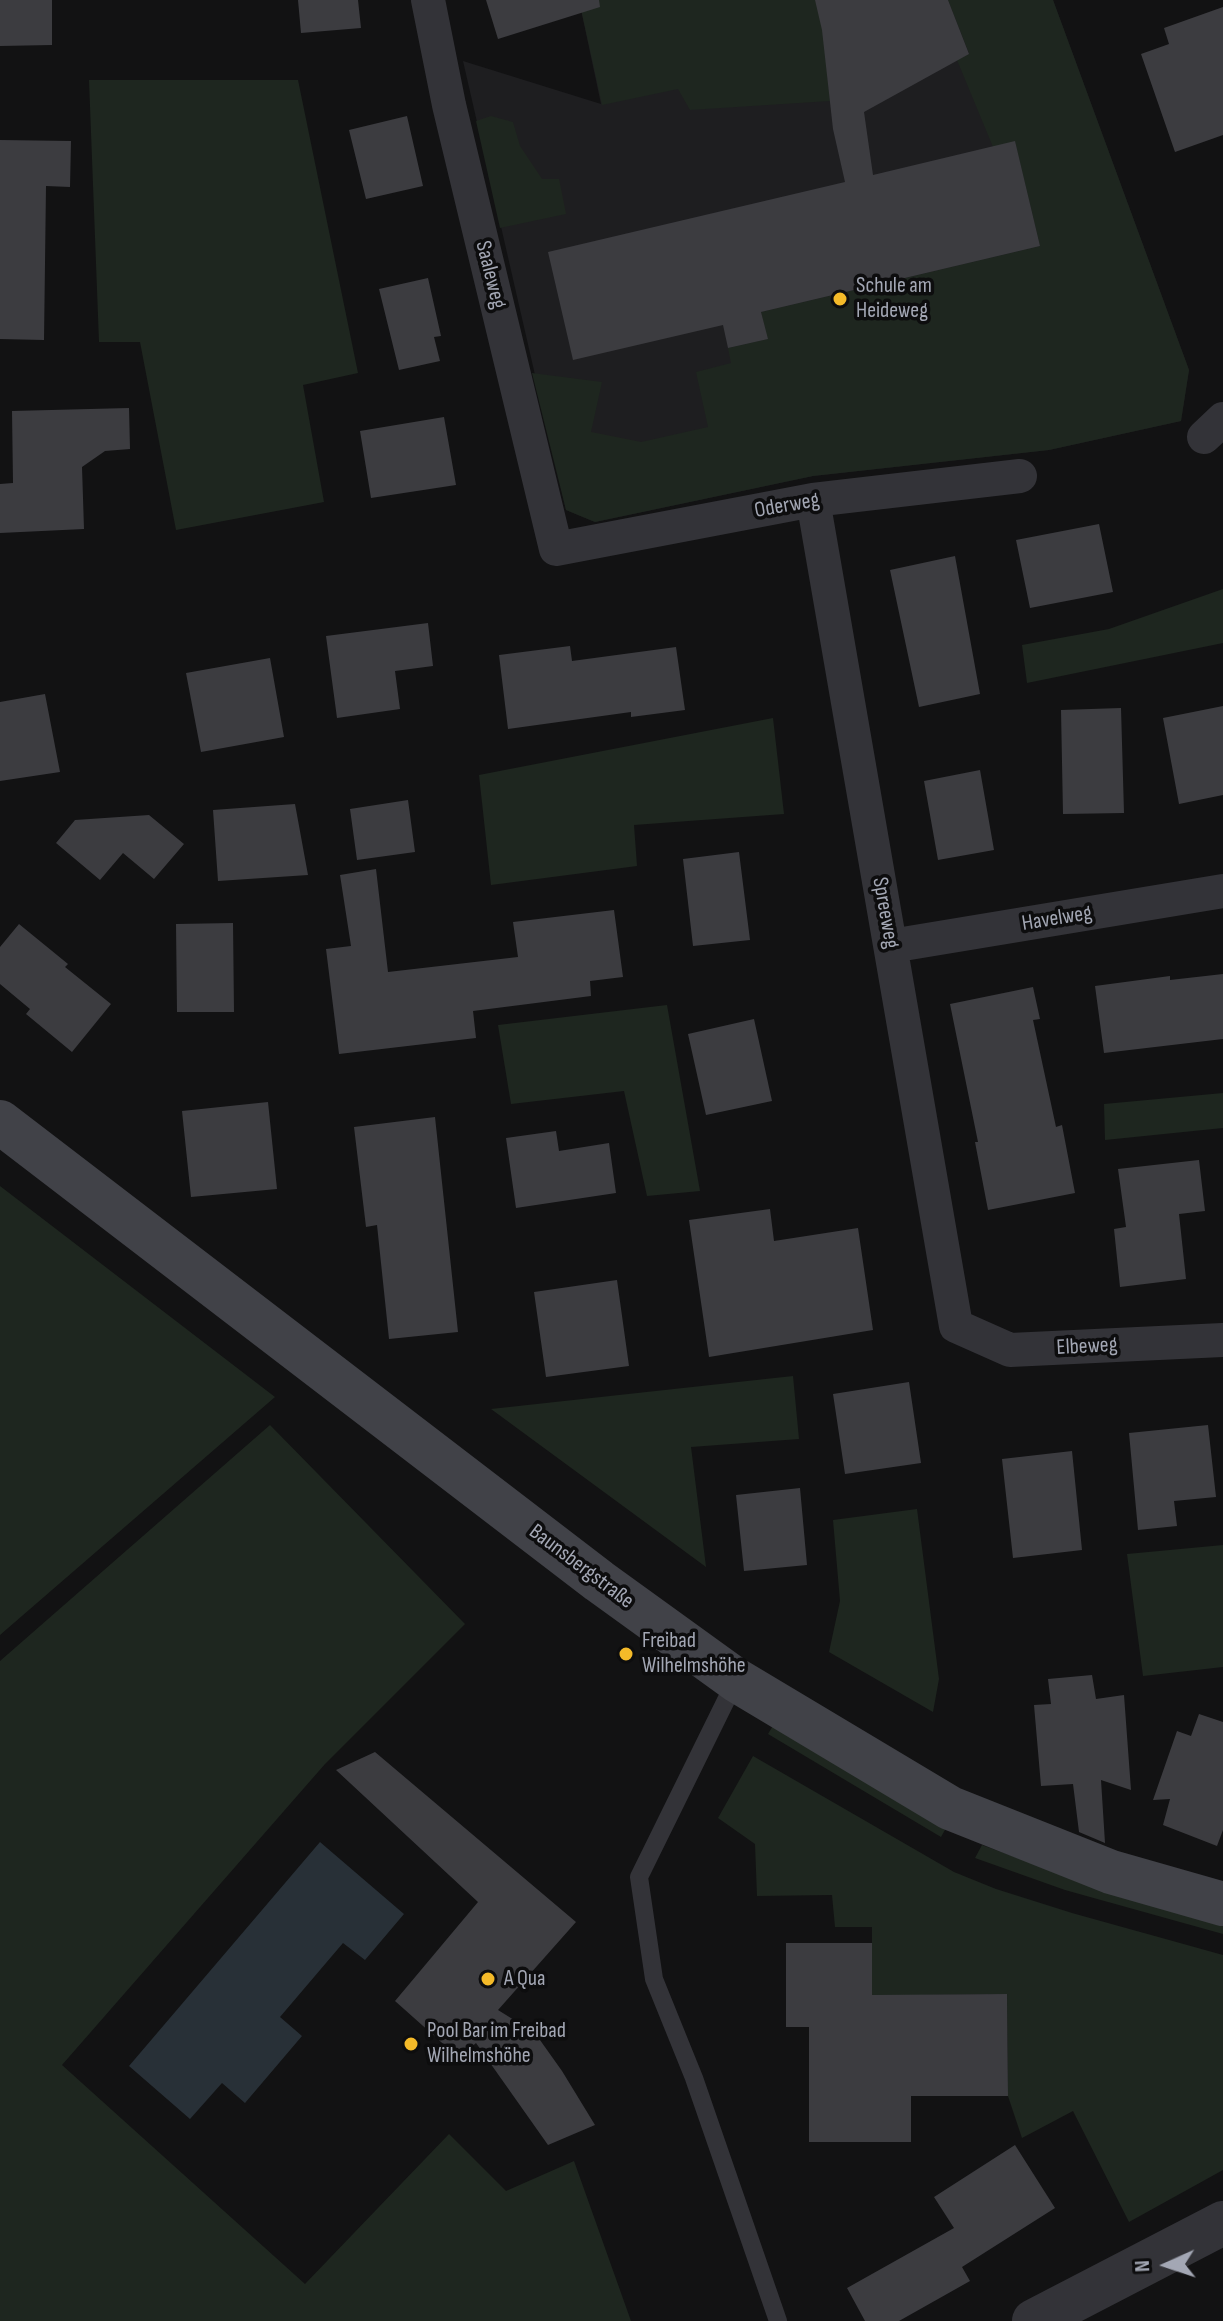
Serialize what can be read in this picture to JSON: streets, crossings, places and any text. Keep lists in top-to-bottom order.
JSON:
{
  "streets": {
    "main road": ["Baunsbergstraße"],
    "street": [
      "Saaleweg",
      "Oderweg",
      "Spreeweg",
      "Havelweg",
      "Elbeweg"
    ]
  },
  "crossings": [
    ["Saaleweg", "Oderweg"],
    ["Oderweg", "Spreeweg"],
    ["Spreeweg", "Havelweg"],
    ["Spreeweg", "Elbeweg"]
  ],
  "places": [
    "Schule am Heideweg",
    "Freibad Wilhelmshöhe",
    "A Qua",
    "Pool Bar im Freibad Wilhelmshöhe"
  ],
  "north": "left"
}
